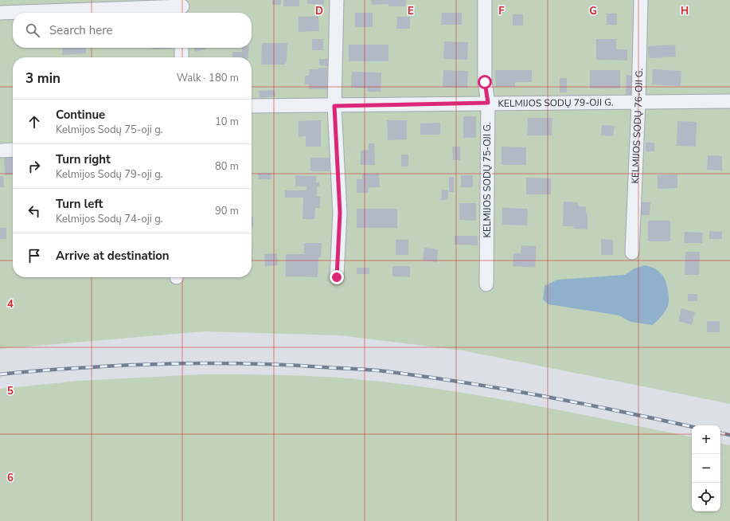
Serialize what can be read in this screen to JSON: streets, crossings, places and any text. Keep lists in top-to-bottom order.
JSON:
{
  "streets": {
    "street": ["KELMIJOS SODŲ 79-OJI G.", "KELMIJOS SODŲ 76-OJI G.", "KELMIJOS SODŲ 75-OJI G."]
  },
  "crossings": [
    ["KELMIJOS SODŲ 79-OJI G.", "KELMIJOS SODŲ 76-OJI G."],
    ["KELMIJOS SODŲ 79-OJI G.", "KELMIJOS SODŲ 75-OJI G."]
  ],
  "page": {
    "search": "Search here",
    "heading": ["3 min", "Walk · 180 m"],
    "list": [
      ["Continue", "Kelmijos Sodų 75-oji g.", "10 m"],
      ["Turn right", "Kelmijos Sodų 79-oji g.", "80 m"],
      ["Turn left", "Kelmijos Sodų 74-oji g.", "90 m"],
      "Arrive at destination"
    ],
    "map_buttons": ["+", "−"]
  },
  "grid": {
    "columns": [
      "D",
      "E",
      "F",
      "G",
      "H"
    ],
    "rows": ["4", "5", "6"]
  }
}
